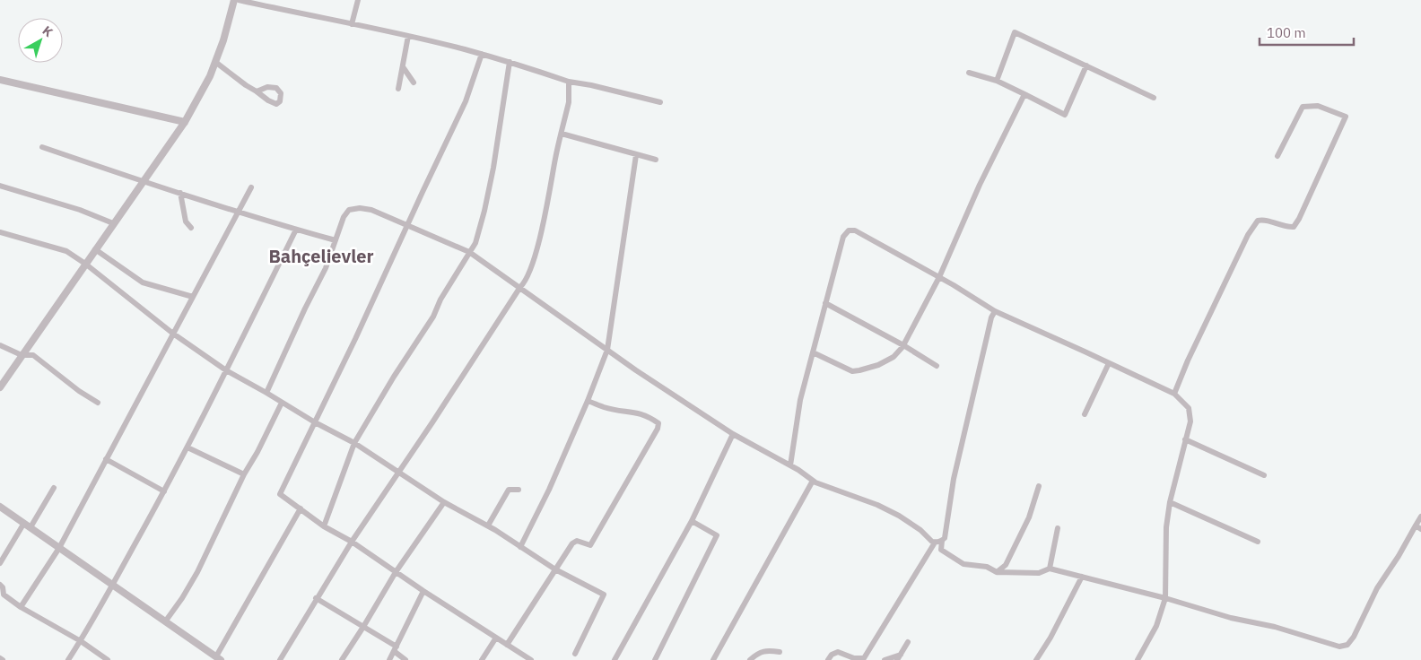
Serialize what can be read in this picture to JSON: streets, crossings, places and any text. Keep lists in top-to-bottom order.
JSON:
{
  "districts": ["Bahçelievler"],
  "scale_bar": "100 m",
  "north": "top right"
}
